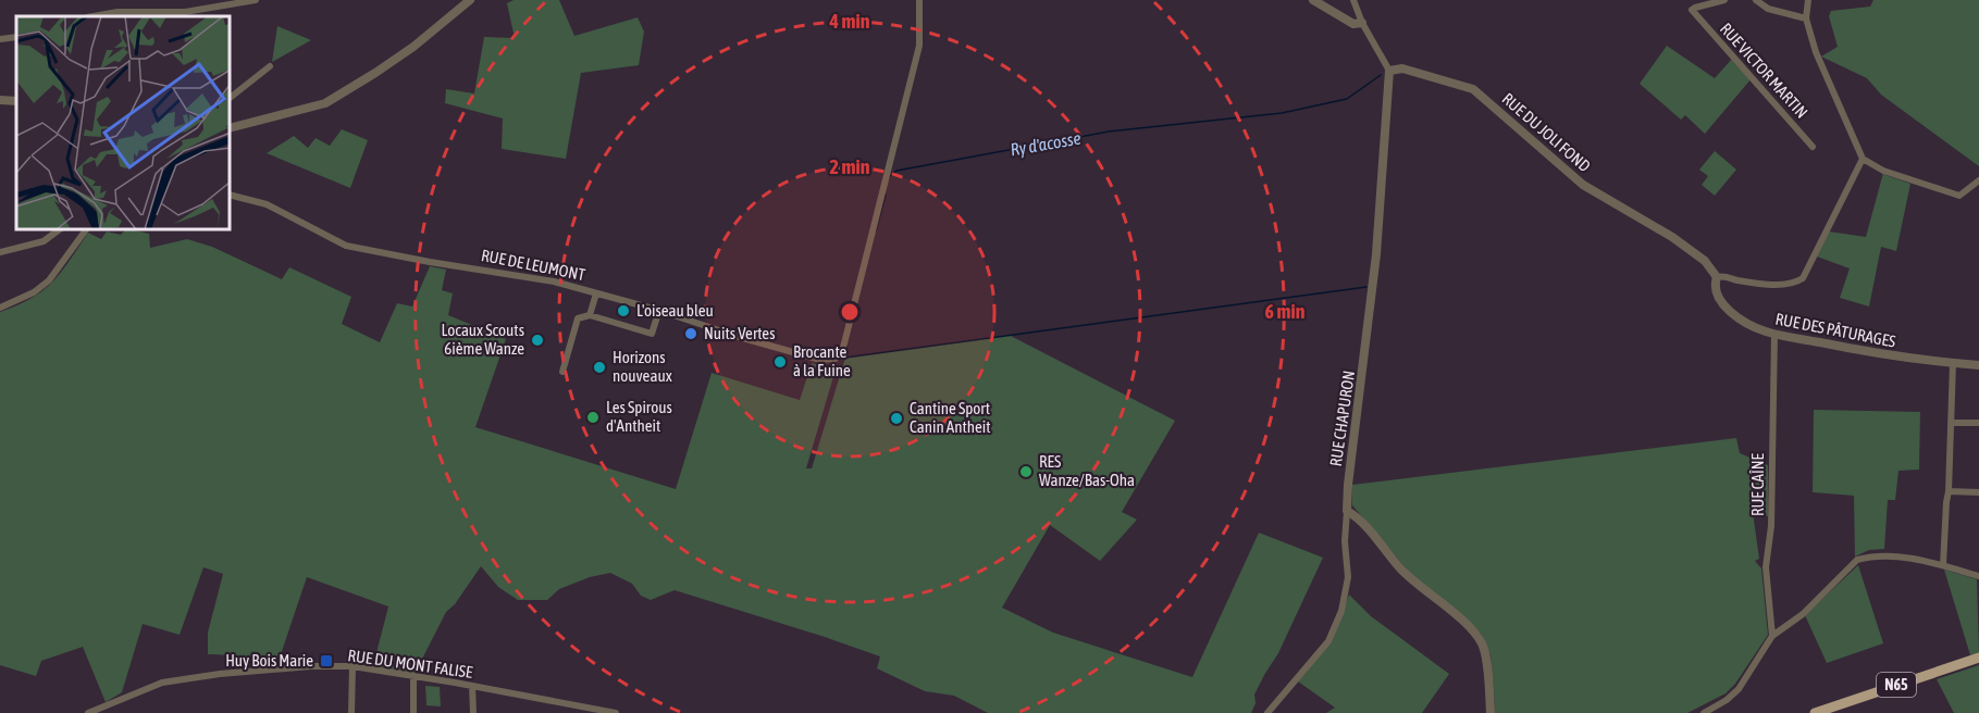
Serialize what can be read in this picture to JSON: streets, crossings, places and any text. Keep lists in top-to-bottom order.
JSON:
{
  "streets": {
    "main road": ["N65"],
    "street": [
      "RUE VICTOR MARTIN",
      "RUE DU JOLI FOND",
      "RUE DE LEUMONT",
      "RUE DES PÂTURAGES",
      "RUE CHAPURON",
      "RUE CAÎNE",
      "RUE DU MONT FALISE"
    ]
  },
  "crossings": [
    ["RUE DU JOLI FOND", "RUE DES PÂTURAGES"],
    ["RUE DU JOLI FOND", "RUE CHAPURON"],
    ["RUE DES PÂTURAGES", "RUE CAÎNE"]
  ],
  "water": ["Ry d'acosse"],
  "places": {
    "other": [
      "L'oiseau bleu",
      "Nuits Vertes",
      "Locaux Scouts 6ième Wanze",
      "Brocante à la Fuine",
      "Horizons nouveaux",
      "Les Spirous d'Antheit",
      "Cantine Sport Canin Antheit",
      "RES Wanze/Bas-Oha"
    ],
    "transit": ["Huy Bois Marie"]
  },
  "rings": ["4 min", "2 min", "6 min"]
}
